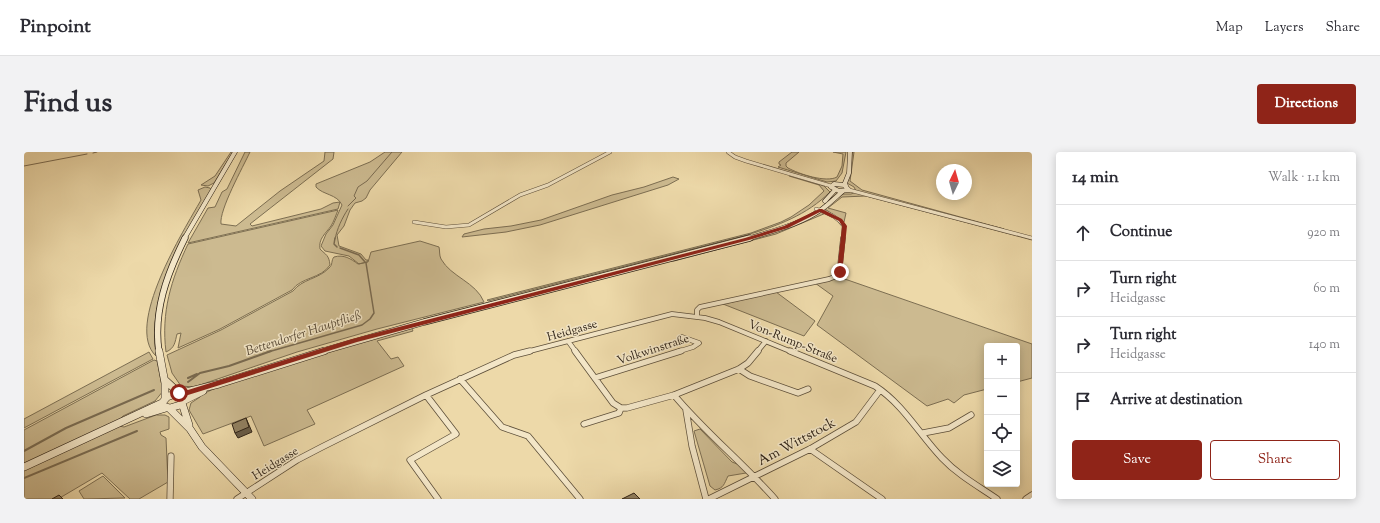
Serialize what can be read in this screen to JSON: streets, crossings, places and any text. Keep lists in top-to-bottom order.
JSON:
{
  "streets": {
    "street": [
      "Heidgasse",
      "Von-Rump-Straße",
      "Volkwinstraße",
      "Am Wittstock"
    ]
  },
  "crossings": [
    ["Heidgasse", "Von-Rump-Straße"],
    ["Von-Rump-Straße", "Am Wittstock"]
  ],
  "water": ["Bettendorfer Hauptfließ"],
  "north": "top",
  "page": {
    "header": "Pinpoint",
    "nav": ["Map", "Layers", "Share"],
    "title": "Find us",
    "buttons": [
      "Directions",
      ["Save", "Share"]
    ],
    "heading": ["14 min", "Walk · 1.1 km"],
    "list": [
      ["Continue", "920 m"],
      ["Turn right", "Heidgasse", "60 m"],
      ["Turn right", "Heidgasse", "140 m"],
      "Arrive at destination"
    ],
    "map_buttons": ["+", "−"]
  }
}
